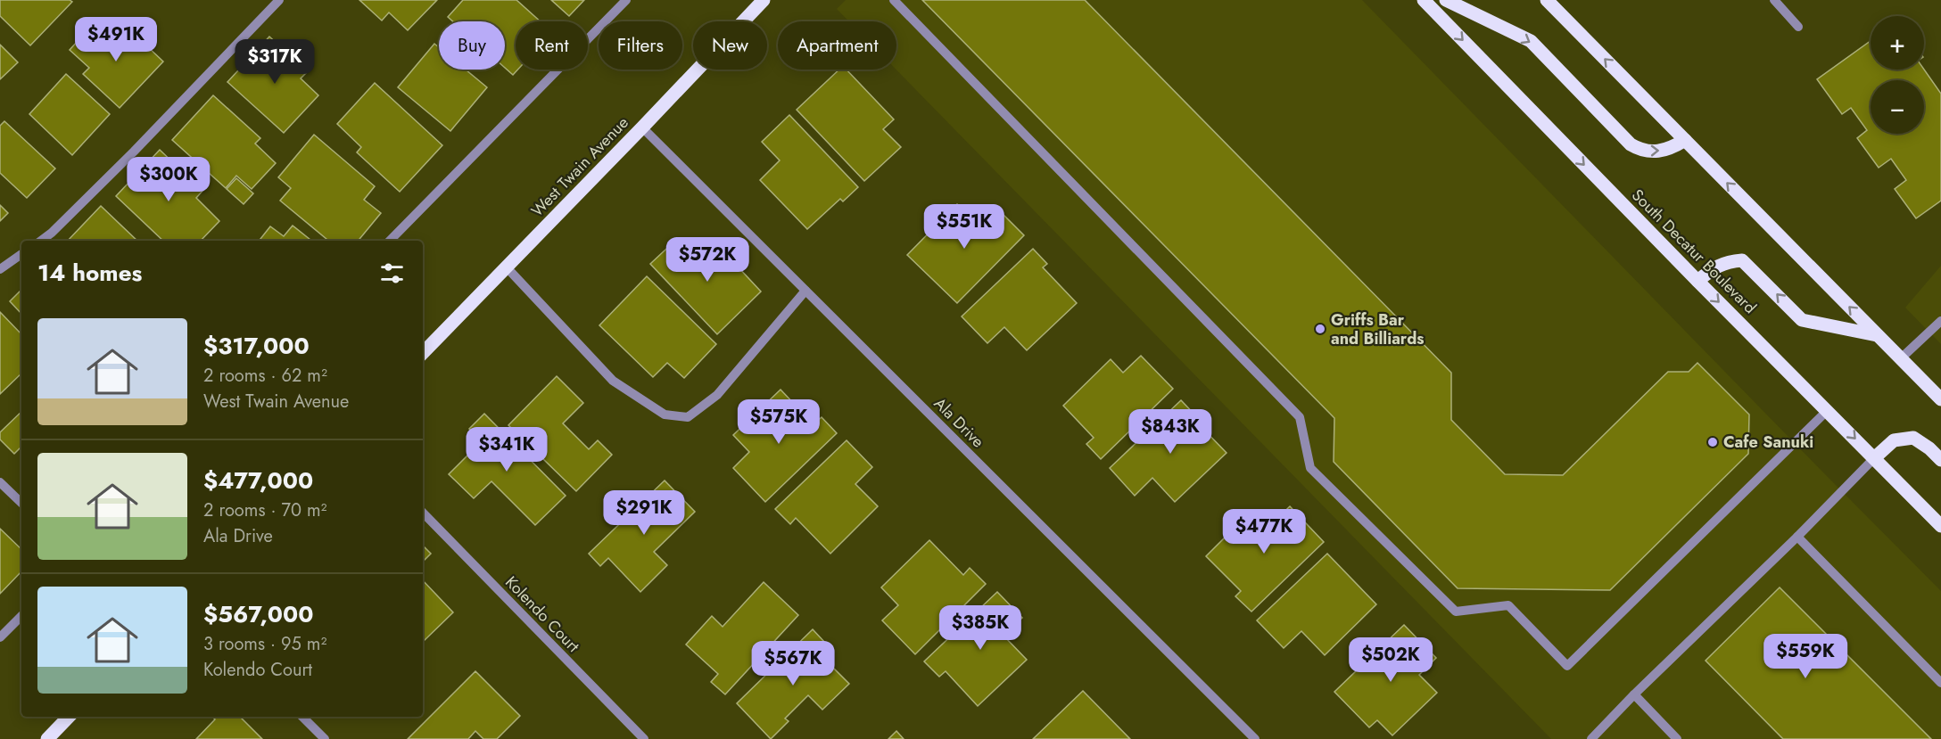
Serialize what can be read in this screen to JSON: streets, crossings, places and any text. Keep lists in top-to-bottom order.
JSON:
{
  "streets": {
    "main road": ["West Twain Avenue", "South Decatur Boulevard"],
    "street": ["Ala Drive", "Kolendo Court"]
  },
  "crossings": [
    ["West Twain Avenue", "Ala Drive"]
  ],
  "places": ["Griffs Bar and Billiards", "Cafe Sanuki"],
  "page": {
    "map_buttons": ["+", "−"],
    "price": [
      "$491K",
      "$317K",
      "$300K",
      "$551K",
      "$572K",
      "$575K",
      "$843K",
      "$341K",
      "$291K",
      "$477K",
      "$385K",
      "$559K",
      "$502K",
      "$567K"
    ],
    "chip": [
      "Buy",
      "Rent",
      "Filters",
      "New",
      "Apartment"
    ],
    "heading": "14 homes",
    "list": [
      {
        "name": "$317,000",
        "note": "2 rooms · 62 m² · West Twain Avenue"
      },
      {
        "name": "$477,000",
        "note": "2 rooms · 70 m² · Ala Drive"
      },
      {
        "name": "$567,000",
        "note": "3 rooms · 95 m² · Kolendo Court"
      }
    ]
  }
}
